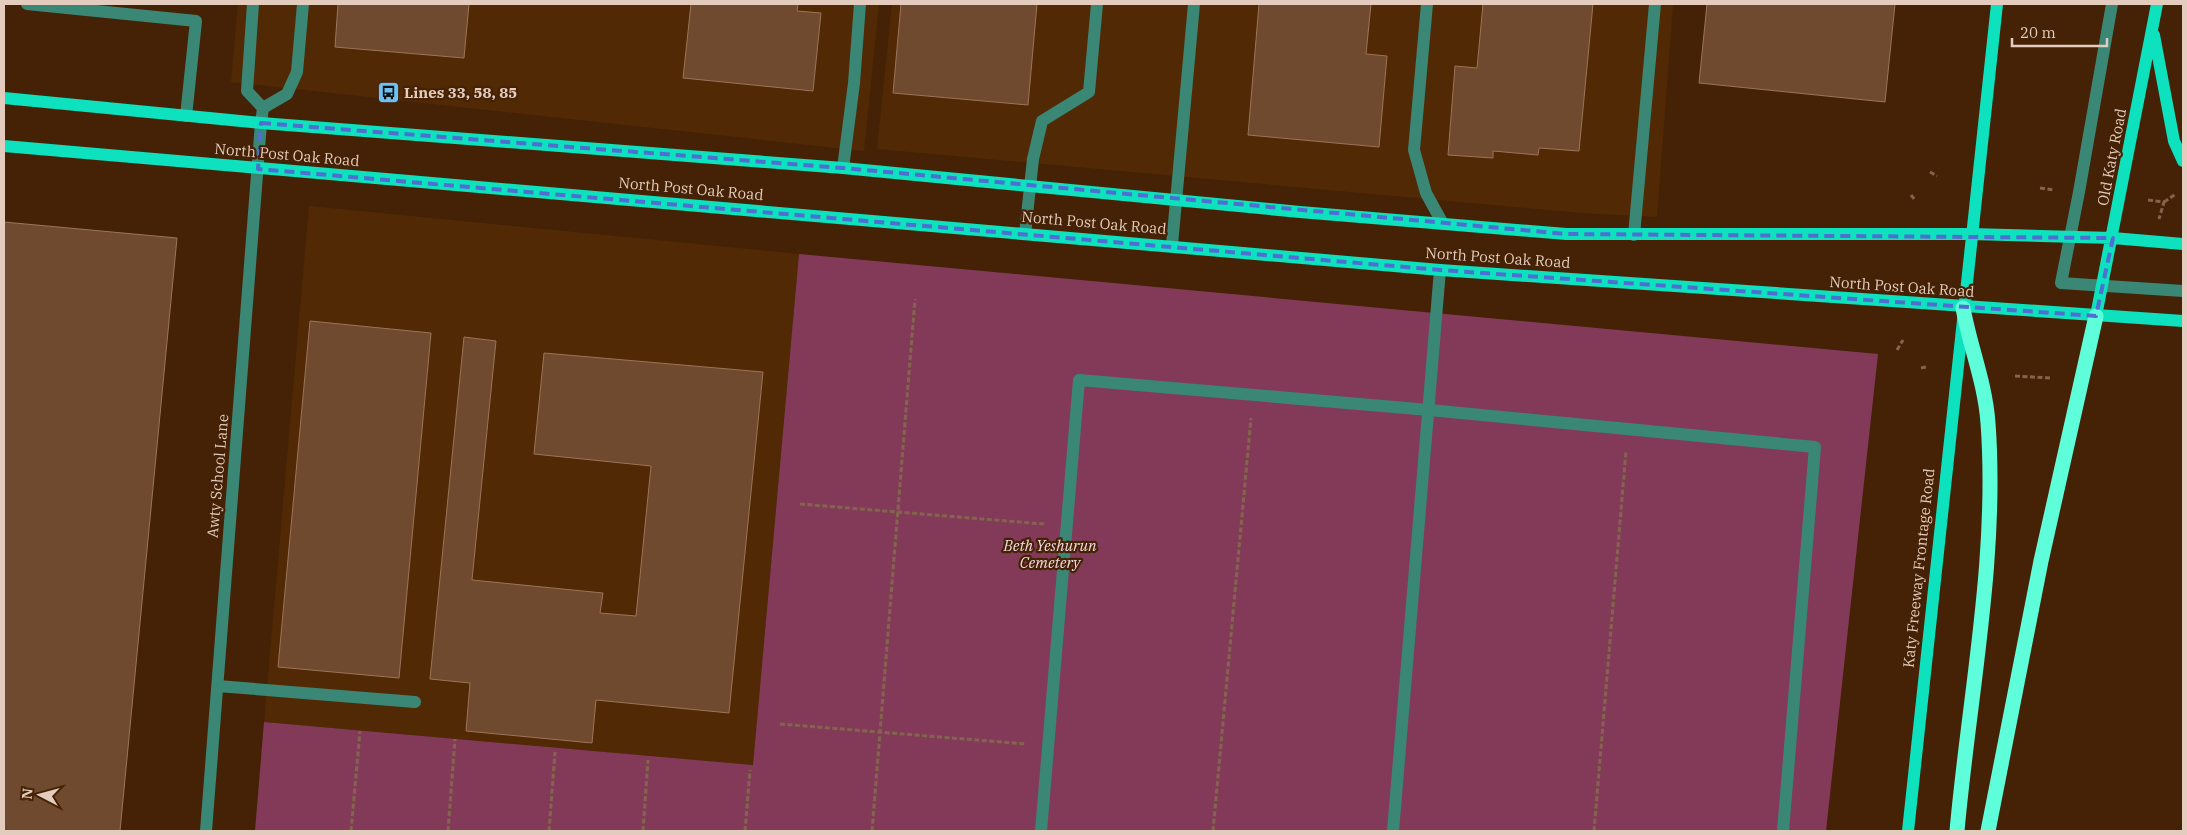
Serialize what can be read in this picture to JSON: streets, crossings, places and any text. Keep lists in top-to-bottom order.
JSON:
{
  "streets": {
    "main road": ["North Post Oak Road", "Old Katy Road", "Katy Freeway Frontage Road"],
    "street": ["Awty School Lane"]
  },
  "crossings": [
    ["North Post Oak Road", "Old Katy Road"],
    ["North Post Oak Road", "Awty School Lane"],
    ["North Post Oak Road", "Katy Freeway Frontage Road"]
  ],
  "parks": ["Beth Yeshurun Cemetery"],
  "places": {
    "bus stop": ["Lines 33, 58, 85"]
  },
  "scale_bar": "20 m",
  "north": "left"
}
